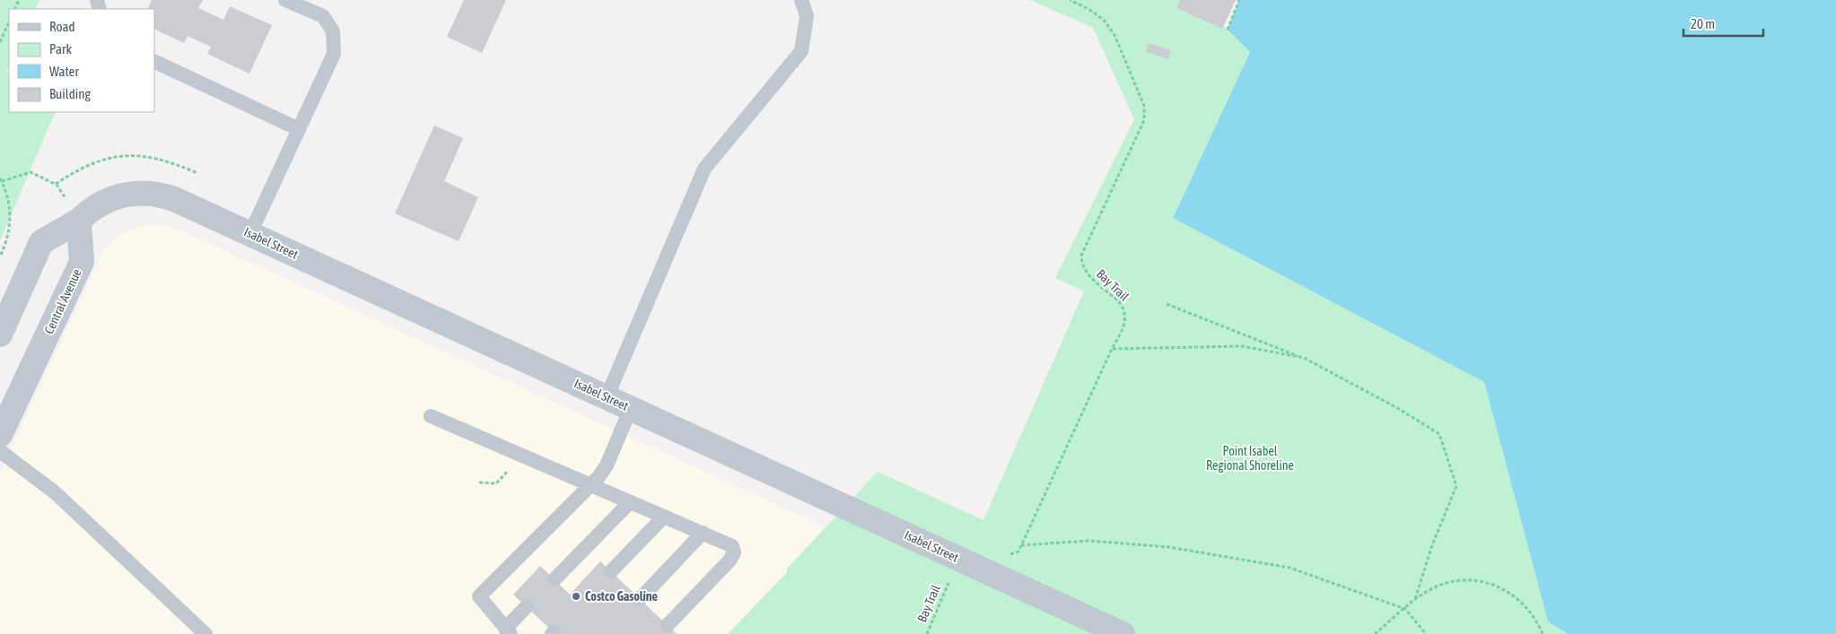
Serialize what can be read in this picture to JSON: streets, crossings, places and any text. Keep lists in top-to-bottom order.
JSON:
{
  "streets": {
    "street": ["Isabel Street", "Central Avenue"],
    "path": ["Bay Trail"]
  },
  "crossings": [
    ["Isabel Street", "Central Avenue"]
  ],
  "parks": ["Point Isabel Regional Shoreline"],
  "places": ["Costco Gasoline"],
  "legend": [
    "Road",
    "Park",
    "Water",
    "Building"
  ],
  "scale_bar": "20 m"
}
